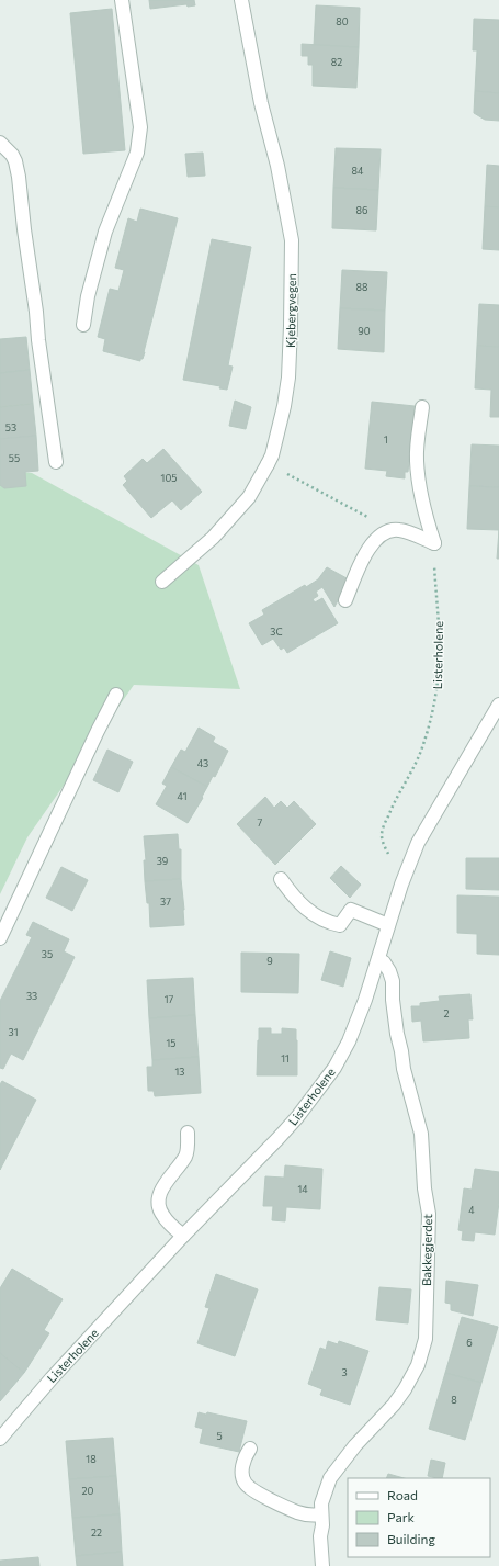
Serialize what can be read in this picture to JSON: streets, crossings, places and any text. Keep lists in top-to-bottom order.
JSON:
{
  "streets": {
    "street": ["Kjebergvegen", "Listerholene", "Bakkegjerdet"]
  },
  "crossings": [
    ["Listerholene", "Bakkegjerdet"]
  ],
  "house_numbers": [
    "80",
    "82",
    "84",
    "86",
    "88",
    "90",
    "53",
    "1",
    "55",
    "105",
    "3C",
    "43",
    "41",
    "7",
    "39",
    "37",
    "35",
    "9",
    "33",
    "17",
    "2",
    "31",
    "15",
    "11",
    "13",
    "14",
    "4",
    "6",
    "3",
    "8",
    "5",
    "18",
    "20",
    "22"
  ],
  "legend": ["Road", "Park", "Building"]
}
